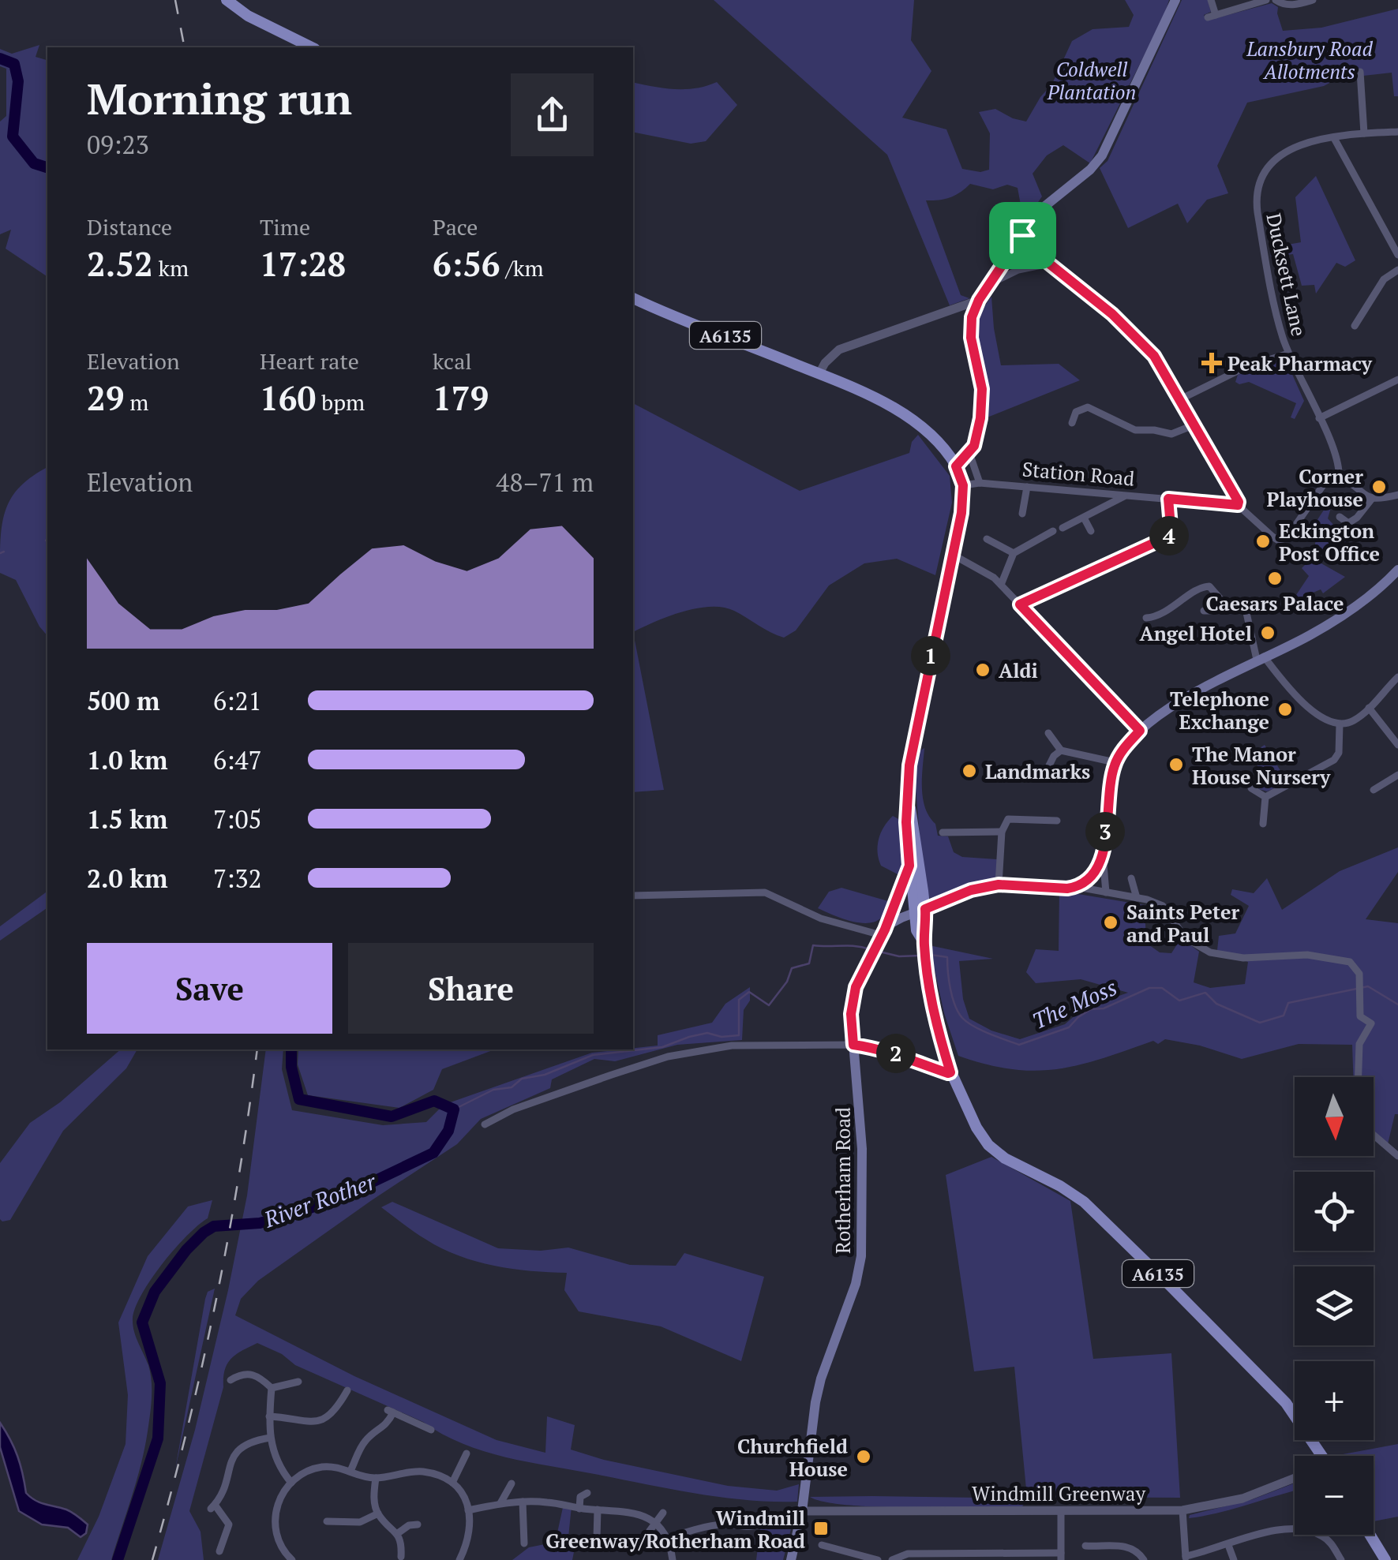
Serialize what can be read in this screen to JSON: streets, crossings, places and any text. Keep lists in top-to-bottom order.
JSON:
{
  "streets": {
    "main road": ["A6135", "Rotherham Road"],
    "street": ["Ducksett Lane", "Station Road", "Windmill Greenway"]
  },
  "crossings": [
    ["A6135", "Station Road"],
    ["Rotherham Road", "Windmill Greenway"]
  ],
  "water": ["The Moss", "River Rother"],
  "parks": ["Lansbury Road Allotments", "Coldwell Plantation"],
  "places": {
    "health": ["Peak Pharmacy"],
    "other": [
      "Corner Playhouse",
      "Eckington Post Office",
      "Caesars Palace",
      "Angel Hotel",
      "Aldi",
      "Telephone Exchange",
      "The Manor House Nursery",
      "Landmarks",
      "Saints Peter and Paul",
      "Churchfield House"
    ],
    "transit": ["Windmill Greenway/Rotherham Road"]
  },
  "north": "bottom",
  "page": {
    "heading": ["Morning run", "09:23"],
    "stats": [
      ["Distance", "2.52 km"],
      ["Time", "17:28"],
      ["Pace", "6:56 /km"],
      ["Elevation", "29 m"],
      ["Heart rate", "160 bpm"],
      ["kcal", "179"]
    ],
    "chart": ["Elevation", "48–71 m"],
    "pins": [
      "4",
      "1",
      "3",
      "2"
    ],
    "list": [
      {
        "name": "500 m",
        "note": "6:21"
      },
      {
        "name": "1.0 km",
        "note": "6:47"
      },
      {
        "name": "1.5 km",
        "note": "7:05"
      },
      {
        "name": "2.0 km",
        "note": "7:32"
      }
    ],
    "buttons": ["Save", "Share"],
    "map_buttons": ["+", "−"]
  }
}
